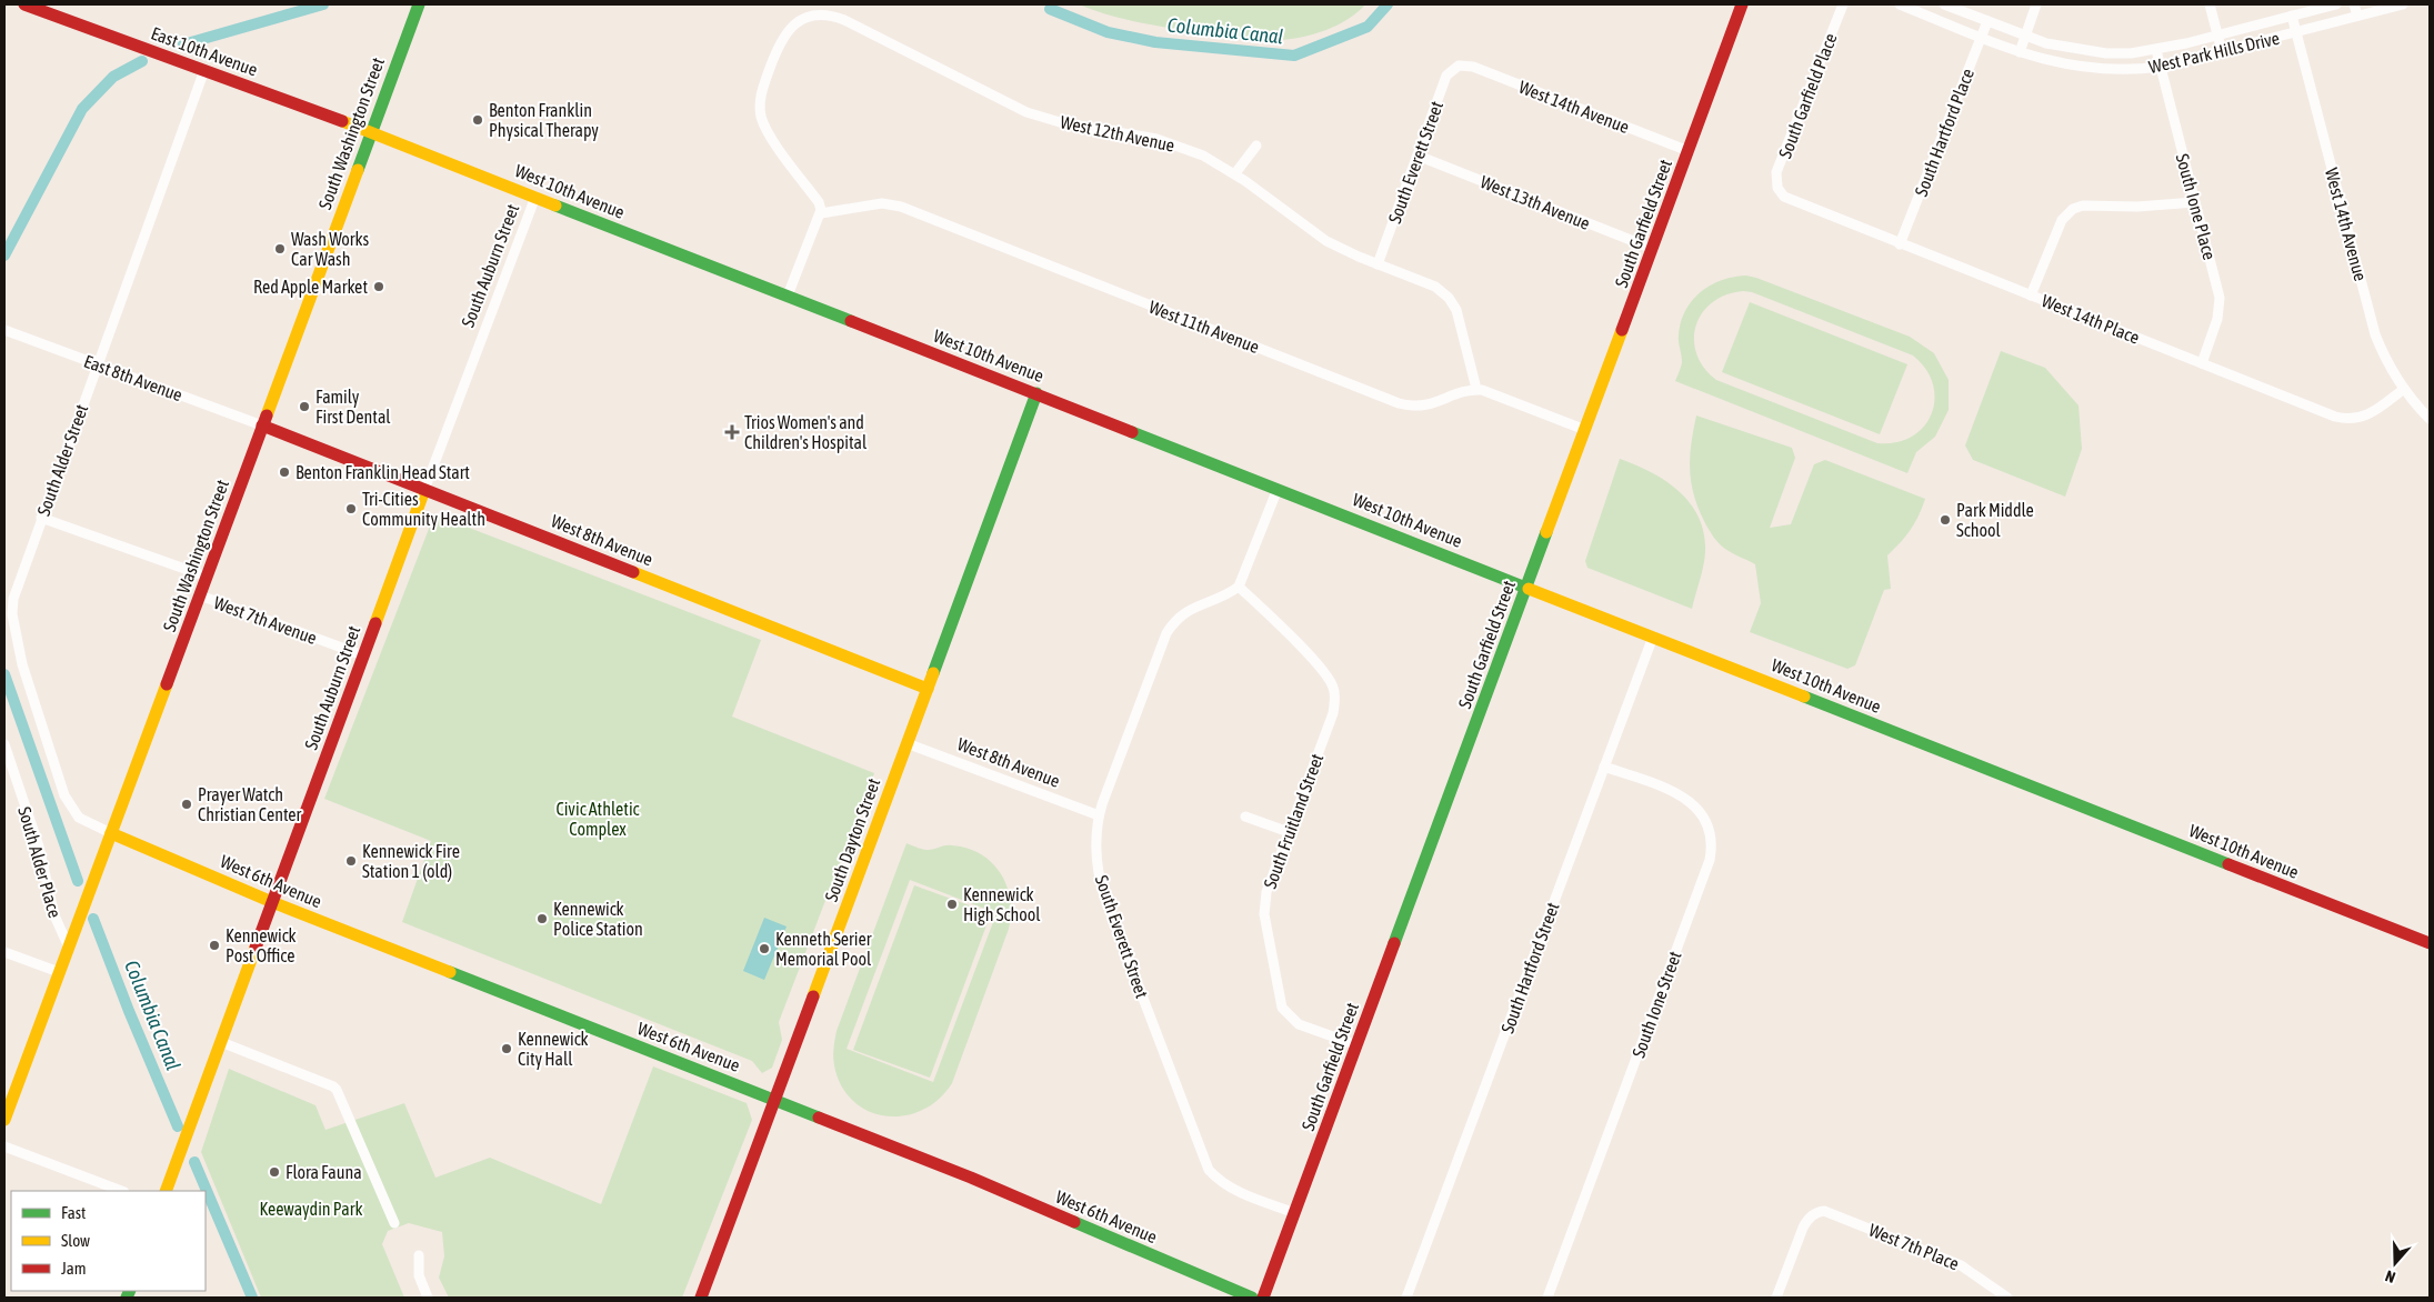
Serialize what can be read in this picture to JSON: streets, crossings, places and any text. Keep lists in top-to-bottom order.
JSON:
{
  "streets": {
    "street": [
      "East 10th Avenue",
      "West Park Hills Drive",
      "South Garfield Place",
      "West 14th Avenue",
      "South Hartford Place",
      "South Washington Street",
      "West 12th Avenue",
      "South Everett Street",
      "West 10th Avenue",
      "West 13th Avenue",
      "South Ione Place",
      "South Garfield Street",
      "South Auburn Street",
      "West 14th Place",
      "West 11th Avenue",
      "East 8th Avenue",
      "South Alder Street",
      "West 8th Avenue",
      "West 7th Avenue",
      "South Fruitland Street",
      "South Dayton Street",
      "South Alder Place",
      "West 6th Avenue",
      "South Hartford Street",
      "South Ione Street",
      "West 7th Place"
    ]
  },
  "crossings": [
    ["East 10th Avenue", "South Washington Street"],
    ["East 10th Avenue", "West 10th Avenue"],
    ["East 10th Avenue", "South Alder Street"],
    ["West Park Hills Drive", "West 14th Avenue"],
    ["West Park Hills Drive", "South Hartford Place"],
    ["West Park Hills Drive", "South Ione Place"],
    ["South Garfield Place", "West 14th Place"],
    ["West 14th Avenue", "South Everett Street"],
    ["West 14th Avenue", "South Garfield Street"],
    ["West 14th Avenue", "West 14th Place"],
    ["South Hartford Place", "West 14th Place"],
    ["South Washington Street", "West 10th Avenue"],
    ["South Washington Street", "East 8th Avenue"],
    ["South Washington Street", "South Alder Street"],
    ["South Washington Street", "West 8th Avenue"],
    ["South Washington Street", "West 7th Avenue"],
    ["South Washington Street", "South Alder Place"],
    ["South Washington Street", "West 6th Avenue"],
    ["West 12th Avenue", "South Everett Street"],
    ["West 12th Avenue", "West 11th Avenue"],
    ["South Everett Street", "West 13th Avenue"],
    ["South Everett Street", "South Garfield Street"],
    ["South Everett Street", "West 8th Avenue"],
    ["South Everett Street", "South Fruitland Street"],
    ["West 10th Avenue", "South Garfield Street"],
    ["West 10th Avenue", "South Auburn Street"],
    ["West 10th Avenue", "South Dayton Street"],
    ["West 10th Avenue", "South Hartford Street"],
    ["West 13th Avenue", "South Garfield Street"],
    ["South Ione Place", "West 14th Place"],
    ["South Garfield Street", "South Fruitland Street"],
    ["South Auburn Street", "West 8th Avenue"],
    ["South Auburn Street", "West 7th Avenue"],
    ["South Auburn Street", "West 6th Avenue"],
    ["East 8th Avenue", "South Alder Street"],
    ["East 8th Avenue", "West 8th Avenue"],
    ["South Alder Street", "West 6th Avenue"],
    ["West 8th Avenue", "South Dayton Street"],
    ["South Dayton Street", "West 6th Avenue"],
    ["South Hartford Street", "South Ione Street"]
  ],
  "water": ["Columbia Canal"],
  "parks": ["Civic Athletic Complex", "Keewaydin Park"],
  "places": {
    "other": [
      "Benton Franklin Physical Therapy",
      "Wash Works Car Wash",
      "Red Apple Market",
      "Family First Dental",
      "Benton Franklin Head Start",
      "Tri-Cities Community Health",
      "Park Middle School",
      "Prayer Watch Christian Center",
      "Kennewick Fire Station 1 (old)",
      "Kennewick High School",
      "Kennewick Police Station",
      "Kennewick Post Office",
      "Kenneth Serier Memorial Pool",
      "Kennewick City Hall",
      "Flora Fauna"
    ],
    "health": ["Trios Women's and Children's Hospital"]
  },
  "legend": ["Fast", "Slow", "Jam"],
  "north": "bottom"
}
